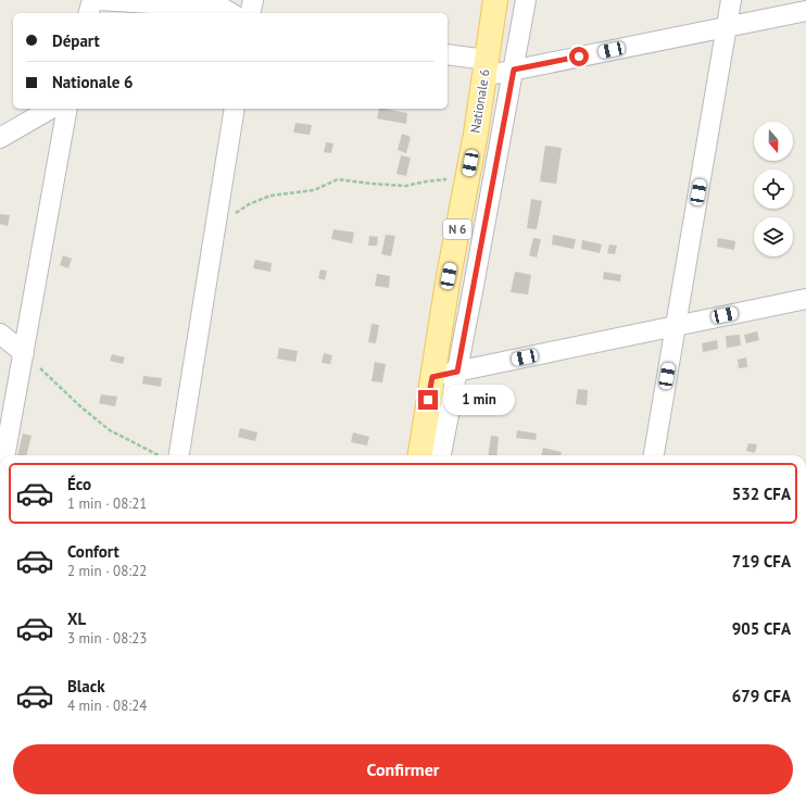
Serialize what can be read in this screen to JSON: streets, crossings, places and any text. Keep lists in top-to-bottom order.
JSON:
{
  "streets": {
    "main road": ["Nationale 6", "N 6"]
  },
  "north": "bottom",
  "page": {
    "banner": ["Départ", "Nationale 6"],
    "bubble": "1 min",
    "list": [
      {
        "name": "Éco",
        "note": "1 min · 08:21",
        "value": "532 CFA"
      },
      {
        "name": "Confort",
        "note": "2 min · 08:22",
        "value": "719 CFA"
      },
      {
        "name": "XL",
        "note": "3 min · 08:23",
        "value": "905 CFA"
      },
      {
        "name": "Black",
        "note": "4 min · 08:24",
        "value": "679 CFA"
      }
    ],
    "buttons": "Confirmer"
  }
}
